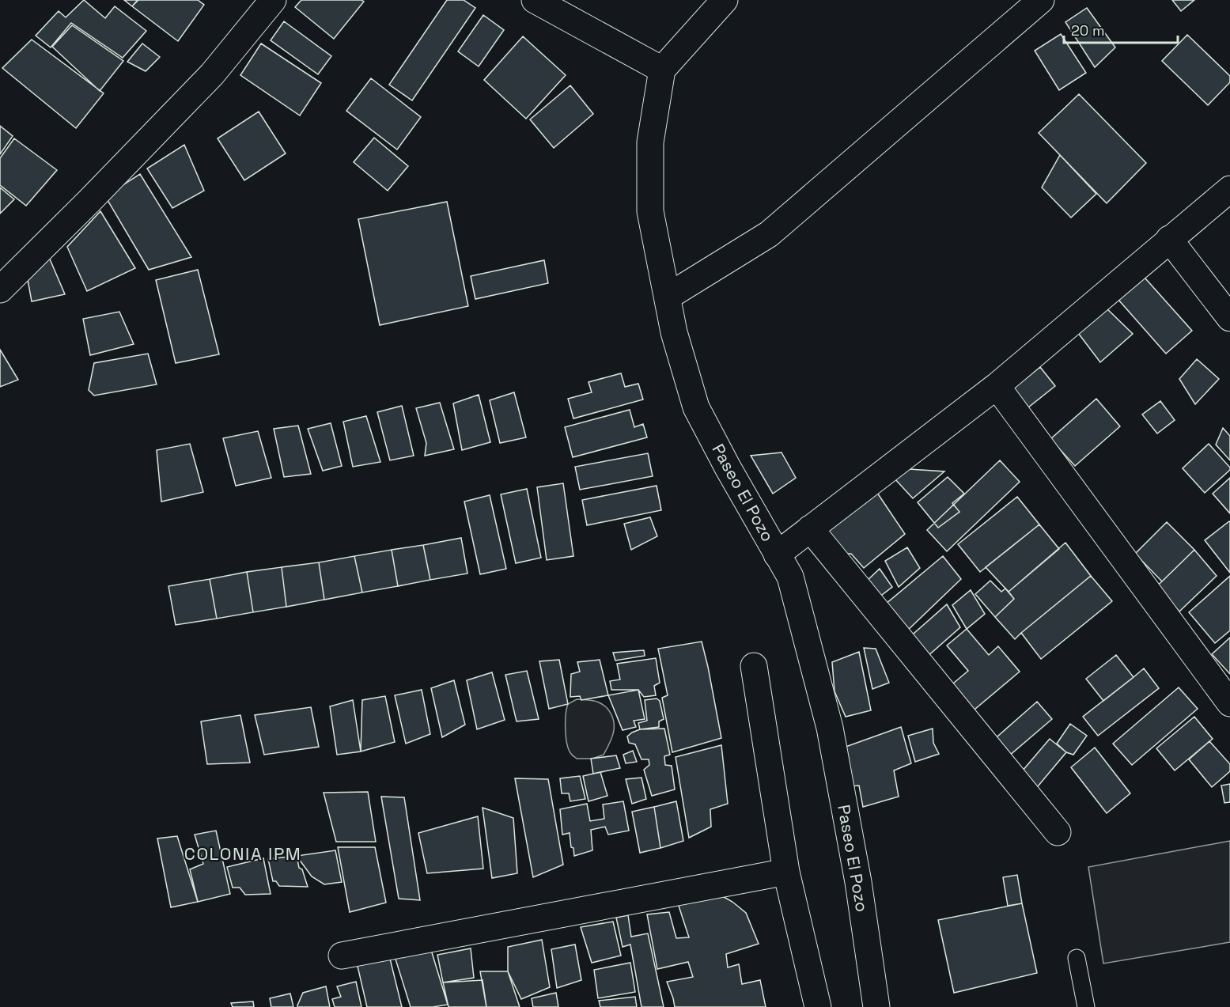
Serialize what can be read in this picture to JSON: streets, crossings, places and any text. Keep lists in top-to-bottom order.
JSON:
{
  "streets": {
    "street": ["Paseo El Pozo"]
  },
  "districts": ["COLONIA IPM"],
  "scale_bar": "20 m"
}
